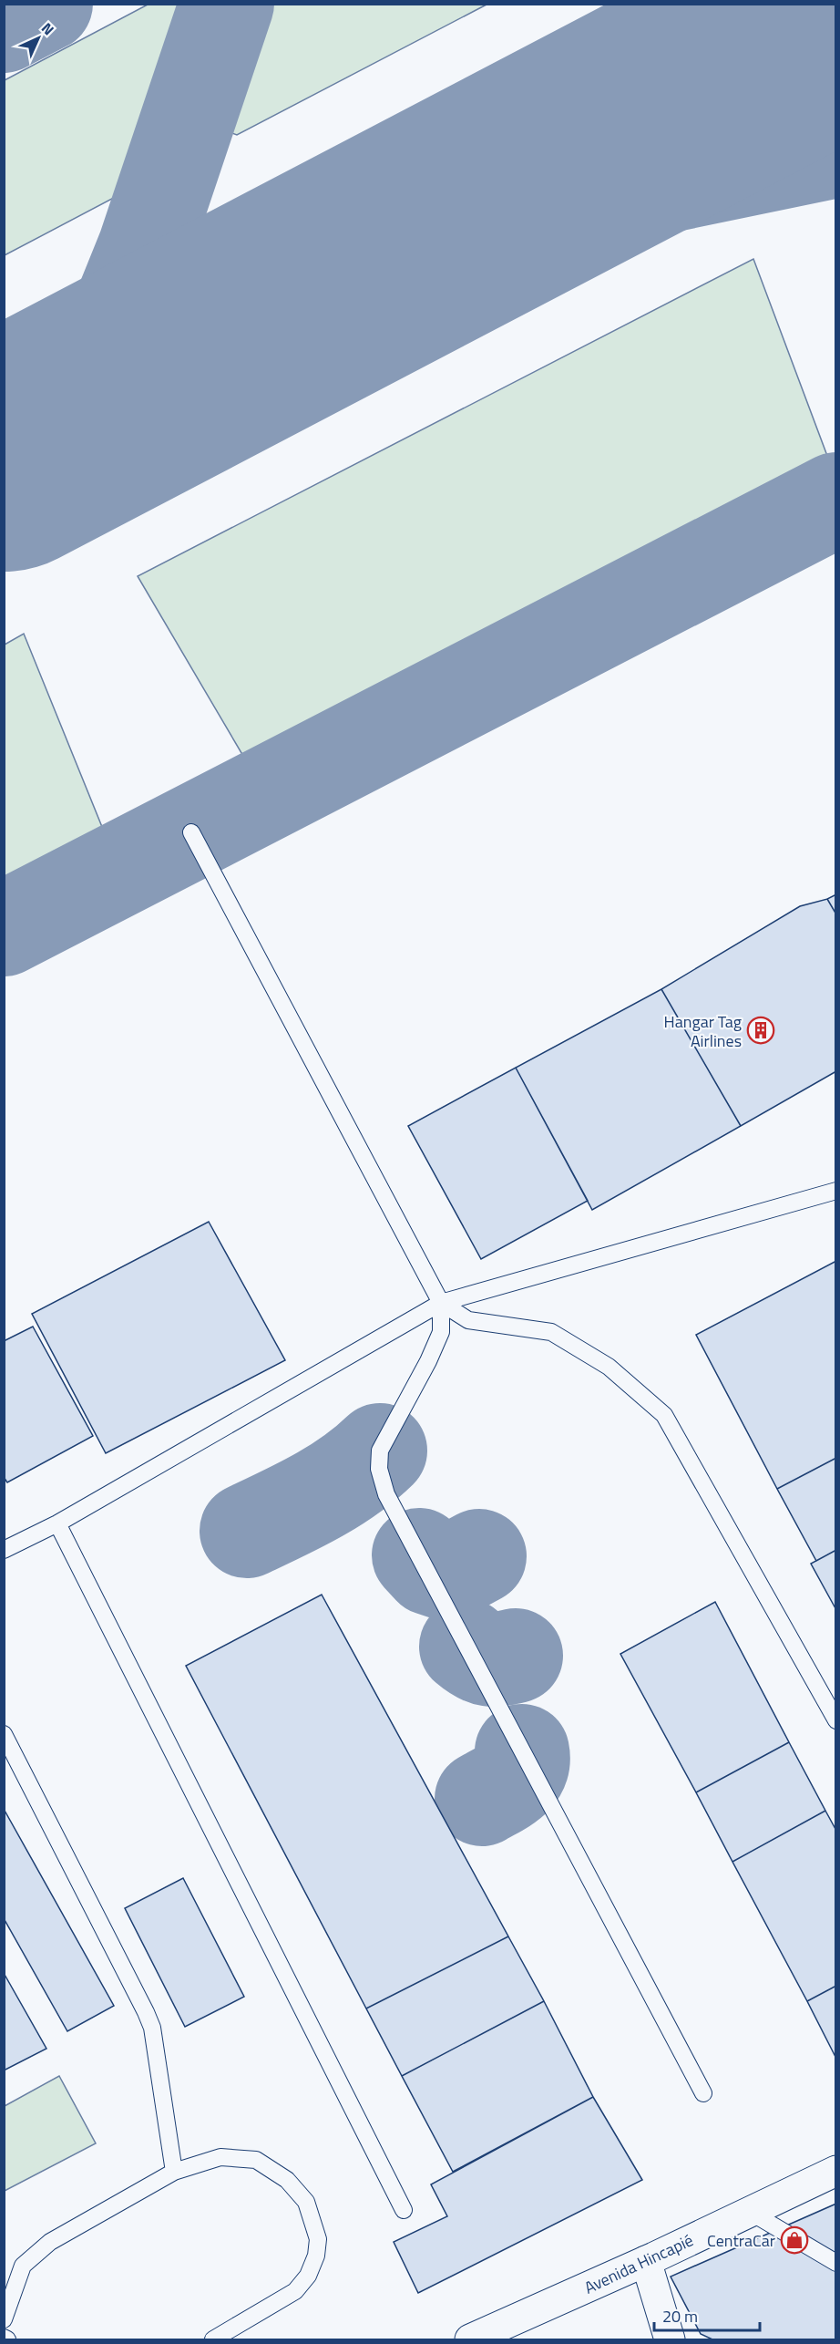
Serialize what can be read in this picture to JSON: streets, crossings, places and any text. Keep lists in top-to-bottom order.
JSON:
{
  "streets": {
    "main road": ["Avenida Hincapié"]
  },
  "places": {
    "building": ["Hangar Tag Airlines"],
    "shop": ["CentraCar"]
  },
  "scale_bar": "20 m",
  "north": "top right"
}
